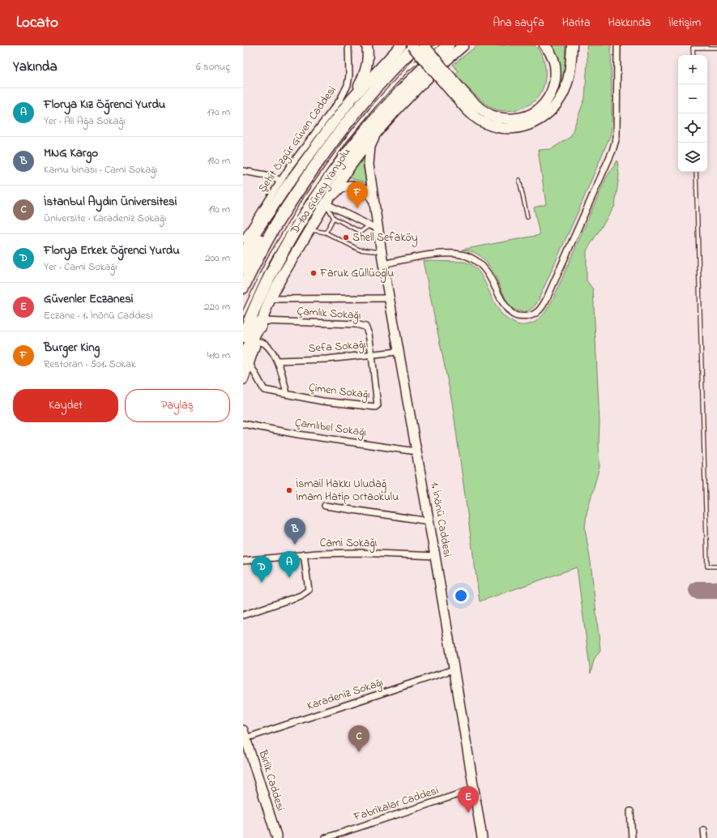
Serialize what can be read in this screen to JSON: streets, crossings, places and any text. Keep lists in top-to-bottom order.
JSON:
{
  "streets": {
    "main road": ["D-100 Güney Yanyolu", "1. İnönü Caddesi", "Birlik Caddesi"],
    "street": [
      "Şehit Özgür Güven Caddesi",
      "Çamlık Sokağı",
      "Sefa Sokağı",
      "Çimen Sokağı",
      "Çamlıbel Sokağı",
      "Cami Sokağı",
      "Karadeniz Sokağı",
      "Fabrikalar Caddesi"
    ]
  },
  "crossings": [
    ["D-100 Güney Yanyolu", "Çamlık Sokağı"],
    ["D-100 Güney Yanyolu", "1. İnönü Caddesi"],
    ["Çamlık Sokağı", "Sefa Sokağı"],
    ["Çamlık Sokağı", "Çimen Sokağı"],
    ["Sefa Sokağı", "Çimen Sokağı"],
    ["Sefa Sokağı", "1. İnönü Caddesi"],
    ["Çamlıbel Sokağı", "1. İnönü Caddesi"],
    ["1. İnönü Caddesi", "Cami Sokağı"],
    ["1. İnönü Caddesi", "Karadeniz Sokağı"],
    ["1. İnönü Caddesi", "Fabrikalar Caddesi"],
    ["Karadeniz Sokağı", "Birlik Caddesi"]
  ],
  "places": ["Shell Sefaköy", "Faruk Güllüoğlu", "İsmail Hakkı Uludağ İmam Hatip Ortaokulu"],
  "page": {
    "header": "Locato",
    "nav": [
      "Ana sayfa",
      "Harita",
      "Hakkında",
      "İletişim"
    ],
    "heading": ["Yakında", "6 sonuç"],
    "map_buttons": ["+", "−"],
    "list": [
      {
        "mark": "A",
        "name": "Florya Kız Öğrenci Yurdu",
        "note": "Yer · Ali Ağa Sokağı",
        "value": "170 m"
      },
      {
        "mark": "B",
        "name": "MNG Kargo",
        "note": "Kamu binası · Cami Sokağı",
        "value": "180 m"
      },
      {
        "mark": "C",
        "name": "İstanbul Aydın Üniversitesi",
        "note": "Üniversite · Karadeniz Sokağı",
        "value": "190 m"
      },
      {
        "mark": "D",
        "name": "Florya Erkek Öğrenci Yurdu",
        "note": "Yer · Cami Sokağı",
        "value": "200 m"
      },
      {
        "mark": "E",
        "name": "Güvenler Eczanesi",
        "note": "Eczane · 1. İnönü Caddesi",
        "value": "220 m"
      },
      {
        "mark": "F",
        "name": "Burger King",
        "note": "Restoran · 501. Sokak",
        "value": "410 m"
      }
    ],
    "pins": [
      "F",
      "B",
      "A",
      "D",
      "C",
      "E"
    ],
    "buttons": ["Kaydet", "Paylaş"]
  }
}
